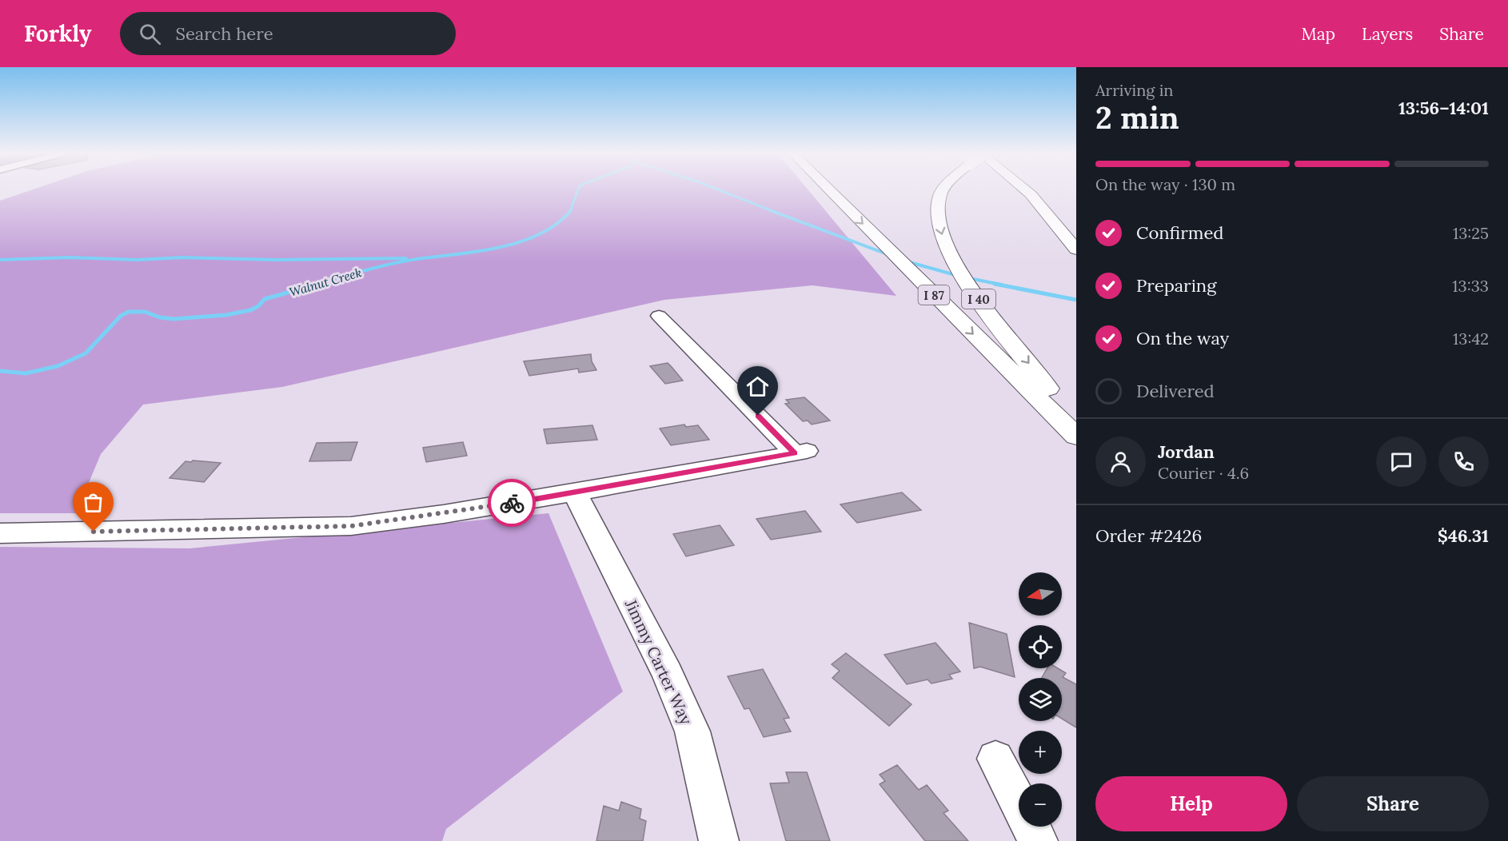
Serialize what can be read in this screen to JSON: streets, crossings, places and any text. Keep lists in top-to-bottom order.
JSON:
{
  "streets": {
    "highway": ["I 87", "I 40"],
    "street": ["Jimmy Carter Way"]
  },
  "water": ["Walnut Creek"],
  "north": "left",
  "page": {
    "header": "Forkly",
    "search": "Search here",
    "nav": ["Map", "Layers", "Share"],
    "heading": ["2 min", "Arriving in", "13:56–14:01"],
    "panel": [
      "Jordan",
      "Courier · 4.6",
      "Order #2426",
      "$46.31"
    ],
    "bar": "On the way · 130 m",
    "list": [
      ["Confirmed", "13:25"],
      ["Preparing", "13:33"],
      ["On the way", "13:42"],
      "Delivered"
    ],
    "map_buttons": ["+", "−"],
    "buttons": ["Help", "Share"]
  }
}
